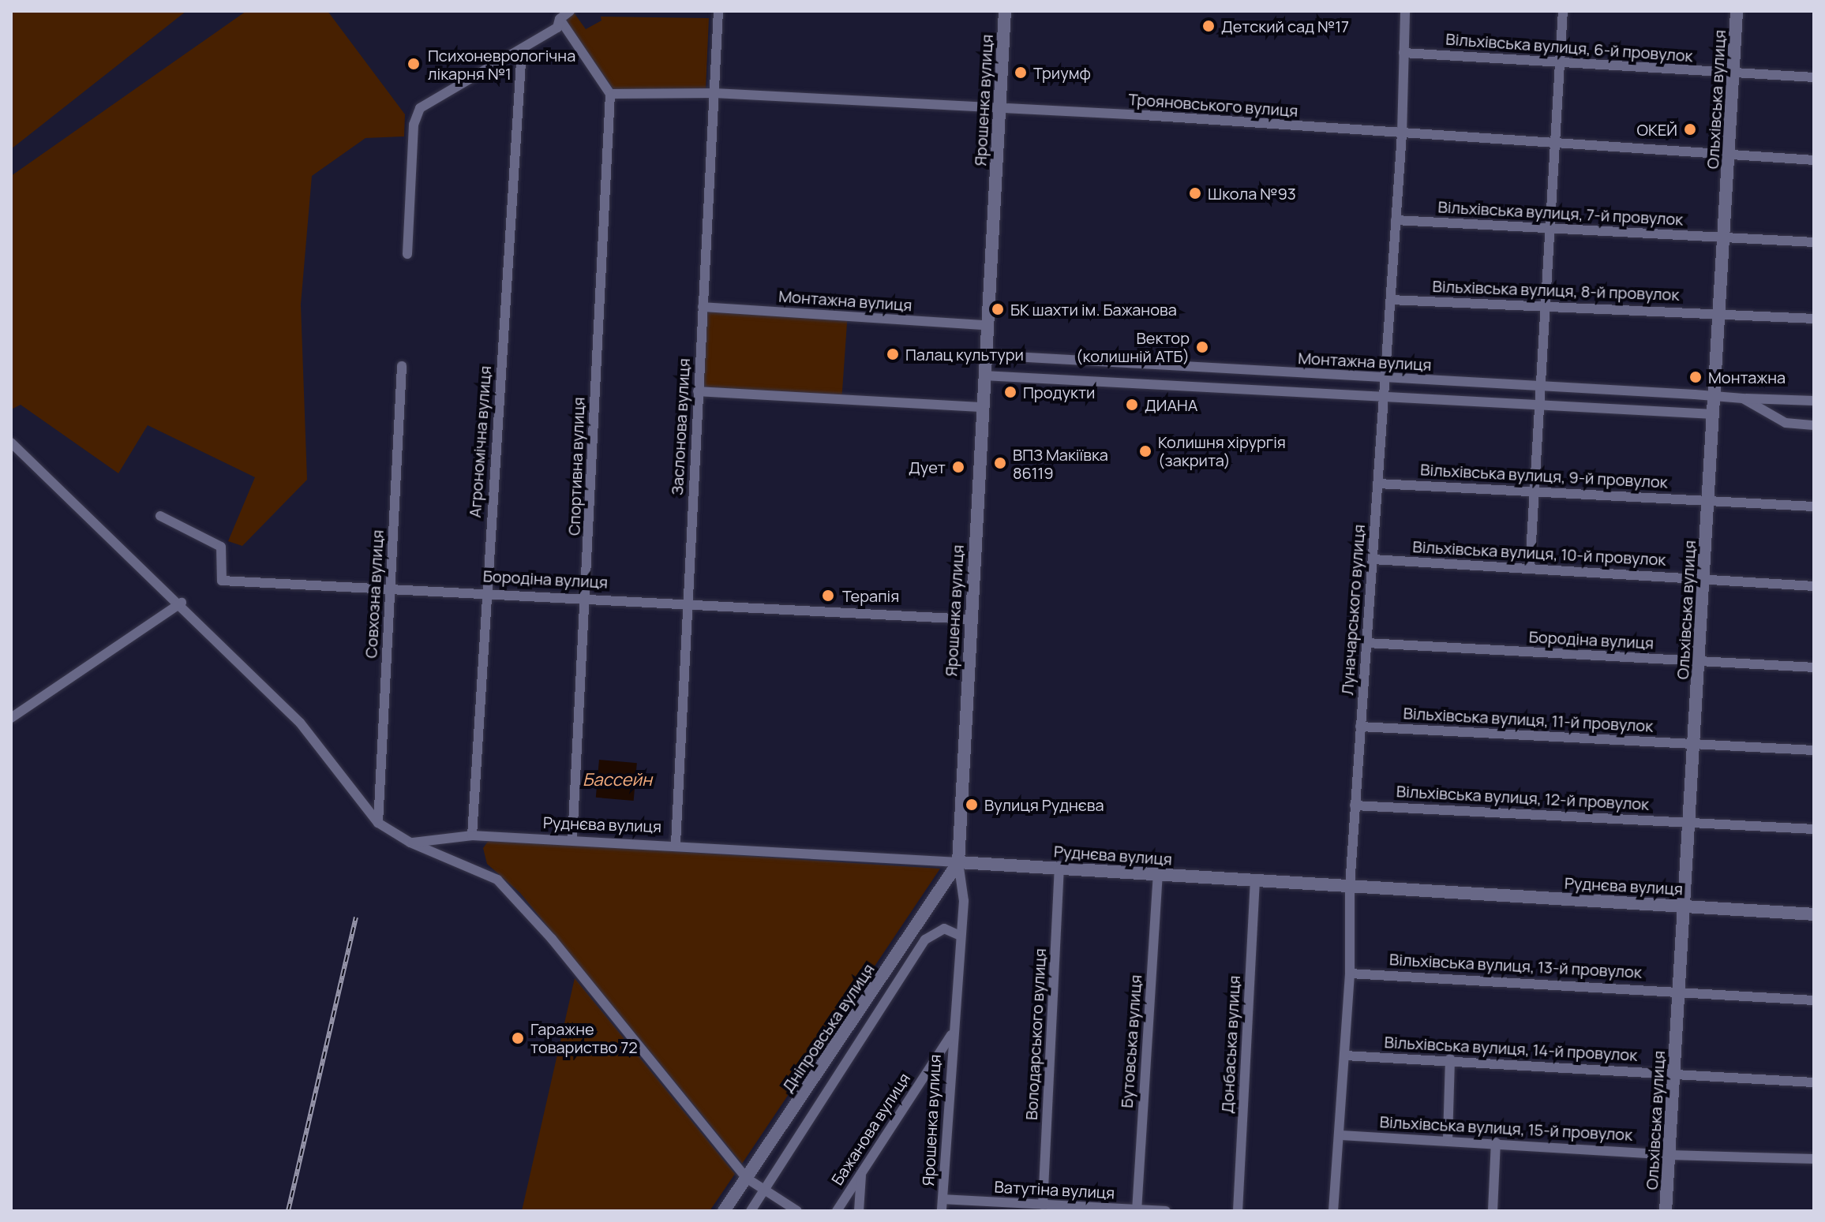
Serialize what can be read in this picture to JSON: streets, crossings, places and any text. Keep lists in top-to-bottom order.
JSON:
{
  "streets": {
    "street": [
      "Вільхівська вулиця, 6-й провулок",
      "Ольхівська вулиця",
      "Ярошенка вулиця",
      "Трояновського вулиця",
      "Вільхівська вулиця, 7-й провулок",
      "Вільхівська вулиця, 8-й провулок",
      "Монтажна вулиця",
      "Заслонова вулиця",
      "Агрономічна вулиця",
      "Спортивна вулиця",
      "Вільхівська вулиця, 9-й провулок",
      "Вільхівська вулиця, 10-й провулок",
      "Бородіна вулиця",
      "Совхозна вулиця",
      "Луначарського вулиця",
      "Вільхівська вулиця, 11-й провулок",
      "Вільхівська вулиця, 12-й провулок",
      "Руднєва вулиця",
      "Вільхівська вулиця, 13-й провулок",
      "Дніпровська вулиця",
      "Володарського вулиця",
      "Бутовська вулиця",
      "Донбаська вулиця",
      "Вільхівська вулиця, 14-й провулок",
      "Вільхівська вулиця, 15-й провулок",
      "Бажанова вулиця",
      "Ватутіна вулиця"
    ]
  },
  "crossings": [
    ["Вільхівська вулиця, 6-й провулок", "Ольхівська вулиця"],
    ["Вільхівська вулиця, 6-й провулок", "Луначарського вулиця"],
    ["Ольхівська вулиця", "Трояновського вулиця"],
    ["Ольхівська вулиця", "Вільхівська вулиця, 7-й провулок"],
    ["Ольхівська вулиця", "Вільхівська вулиця, 8-й провулок"],
    ["Ольхівська вулиця", "Монтажна вулиця"],
    ["Ольхівська вулиця", "Вільхівська вулиця, 9-й провулок"],
    ["Ольхівська вулиця", "Вільхівська вулиця, 10-й провулок"],
    ["Ольхівська вулиця", "Бородіна вулиця"],
    ["Ольхівська вулиця", "Вільхівська вулиця, 11-й провулок"],
    ["Ольхівська вулиця", "Вільхівська вулиця, 12-й провулок"],
    ["Ольхівська вулиця", "Руднєва вулиця"],
    ["Ольхівська вулиця", "Вільхівська вулиця, 13-й провулок"],
    ["Ольхівська вулиця", "Вільхівська вулиця, 14-й провулок"],
    ["Ольхівська вулиця", "Вільхівська вулиця, 15-й провулок"],
    ["Ярошенка вулиця", "Трояновського вулиця"],
    ["Ярошенка вулиця", "Монтажна вулиця"],
    ["Ярошенка вулиця", "Бородіна вулиця"],
    ["Ярошенка вулиця", "Руднєва вулиця"],
    ["Ярошенка вулиця", "Дніпровська вулиця"],
    ["Ярошенка вулиця", "Бажанова вулиця"],
    ["Ярошенка вулиця", "Ватутіна вулиця"],
    ["Трояновського вулиця", "Заслонова вулиця"],
    ["Трояновського вулиця", "Спортивна вулиця"],
    ["Трояновського вулиця", "Луначарського вулиця"],
    ["Вільхівська вулиця, 7-й провулок", "Луначарського вулиця"],
    ["Вільхівська вулиця, 8-й провулок", "Луначарського вулиця"],
    ["Монтажна вулиця", "Заслонова вулиця"],
    ["Монтажна вулиця", "Луначарського вулиця"],
    ["Заслонова вулиця", "Бородіна вулиця"],
    ["Заслонова вулиця", "Руднєва вулиця"],
    ["Агрономічна вулиця", "Бородіна вулиця"],
    ["Агрономічна вулиця", "Руднєва вулиця"],
    ["Спортивна вулиця", "Бородіна вулиця"],
    ["Спортивна вулиця", "Руднєва вулиця"],
    ["Вільхівська вулиця, 9-й провулок", "Луначарського вулиця"],
    ["Вільхівська вулиця, 10-й провулок", "Луначарського вулиця"],
    ["Бородіна вулиця", "Совхозна вулиця"],
    ["Бородіна вулиця", "Луначарського вулиця"],
    ["Луначарського вулиця", "Вільхівська вулиця, 11-й провулок"],
    ["Луначарського вулиця", "Вільхівська вулиця, 12-й провулок"],
    ["Луначарського вулиця", "Руднєва вулиця"],
    ["Луначарського вулиця", "Вільхівська вулиця, 13-й провулок"],
    ["Луначарського вулиця", "Вільхівська вулиця, 14-й провулок"],
    ["Луначарського вулиця", "Вільхівська вулиця, 15-й провулок"],
    ["Руднєва вулиця", "Дніпровська вулиця"],
    ["Руднєва вулиця", "Володарського вулиця"],
    ["Руднєва вулиця", "Бутовська вулиця"],
    ["Руднєва вулиця", "Донбаська вулиця"],
    ["Володарського вулиця", "Ватутіна вулиця"],
    ["Бутовська вулиця", "Ватутіна вулиця"]
  ],
  "water": ["Бассейн"],
  "places": [
    "Детский сад №17",
    "Психоневрологічна лікарня №1",
    "Триумф",
    "ОКЕЙ",
    "Школа №93",
    "БК шахти ім. Бажанова",
    "Вектор (колишній АТБ)",
    "Палац культури",
    "Монтажна",
    "Продукти",
    "ДИАНА",
    "Колишня хірургія (закрита)",
    "ВПЗ Макіївка 86119",
    "Дует",
    "Терапія",
    "Вулиця Руднєва",
    "Гаражне товариство 72"
  ]
}
